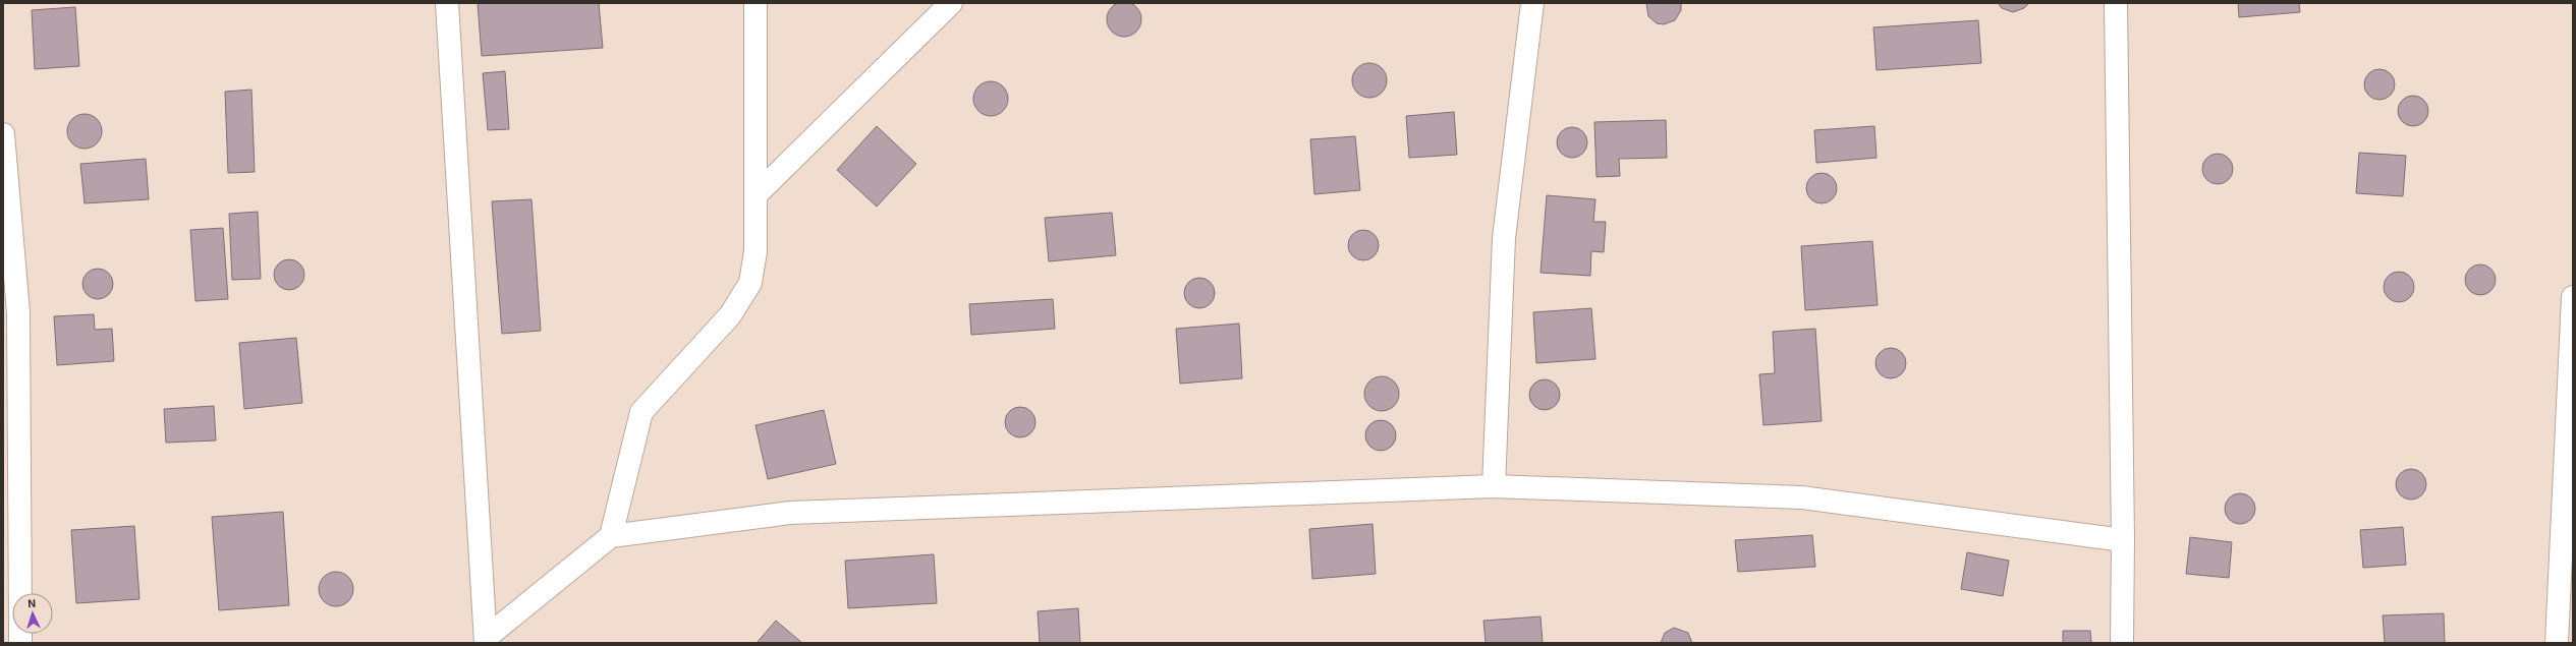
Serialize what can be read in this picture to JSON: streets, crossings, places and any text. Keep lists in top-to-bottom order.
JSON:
{
  "north": "top"
}
